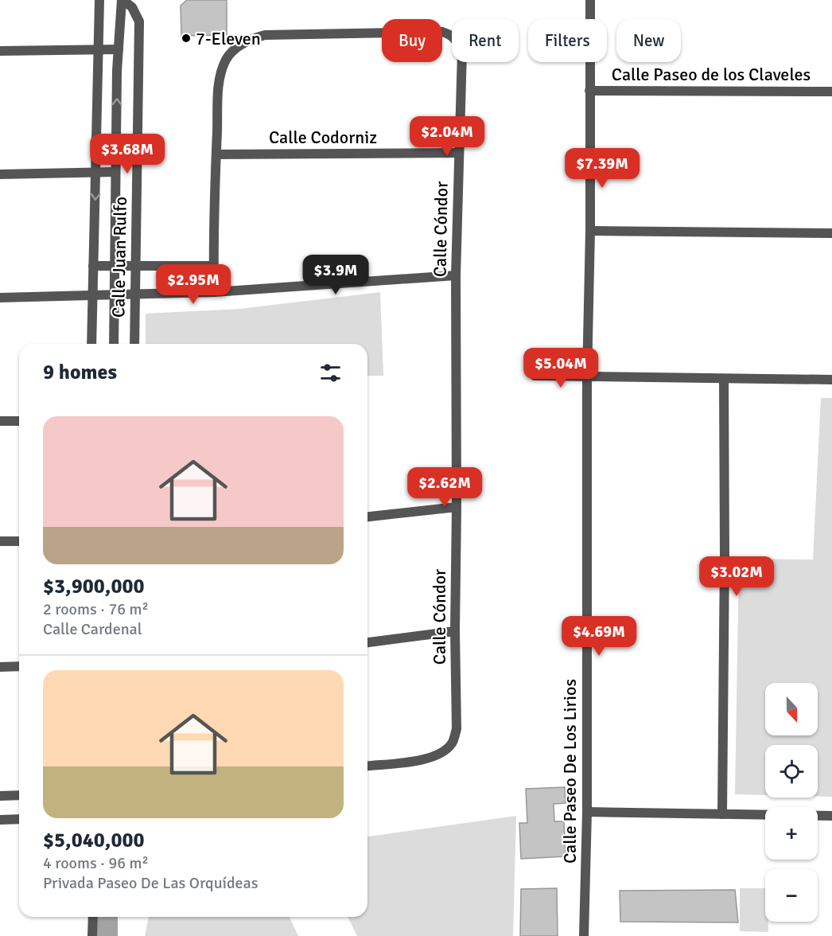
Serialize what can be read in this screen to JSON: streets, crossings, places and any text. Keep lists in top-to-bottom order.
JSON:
{
  "streets": {
    "street": [
      "Calle Paseo de los Claveles",
      "Calle Codorniz",
      "Calle Cóndor",
      "Calle Juan Rulfo",
      "Calle Paseo De Los Lirios"
    ]
  },
  "crossings": [
    ["Calle Codorniz", "Calle Cóndor"]
  ],
  "places": ["7-Eleven"],
  "north": "bottom",
  "page": {
    "chip": [
      "Buy",
      "Rent",
      "Filters",
      "New"
    ],
    "price": [
      "$2.04M",
      "$3.68M",
      "$7.39M",
      "$3.9M",
      "$2.95M",
      "$5.04M",
      "$2.62M",
      "$3.02M",
      "$4.69M"
    ],
    "heading": "9 homes",
    "list": [
      {
        "name": "$3,900,000",
        "note": "2 rooms · 76 m² · Calle Cardenal"
      },
      {
        "name": "$5,040,000",
        "note": "4 rooms · 96 m² · Privada Paseo De Las Orquídeas"
      }
    ],
    "map_buttons": ["+", "−"]
  }
}
